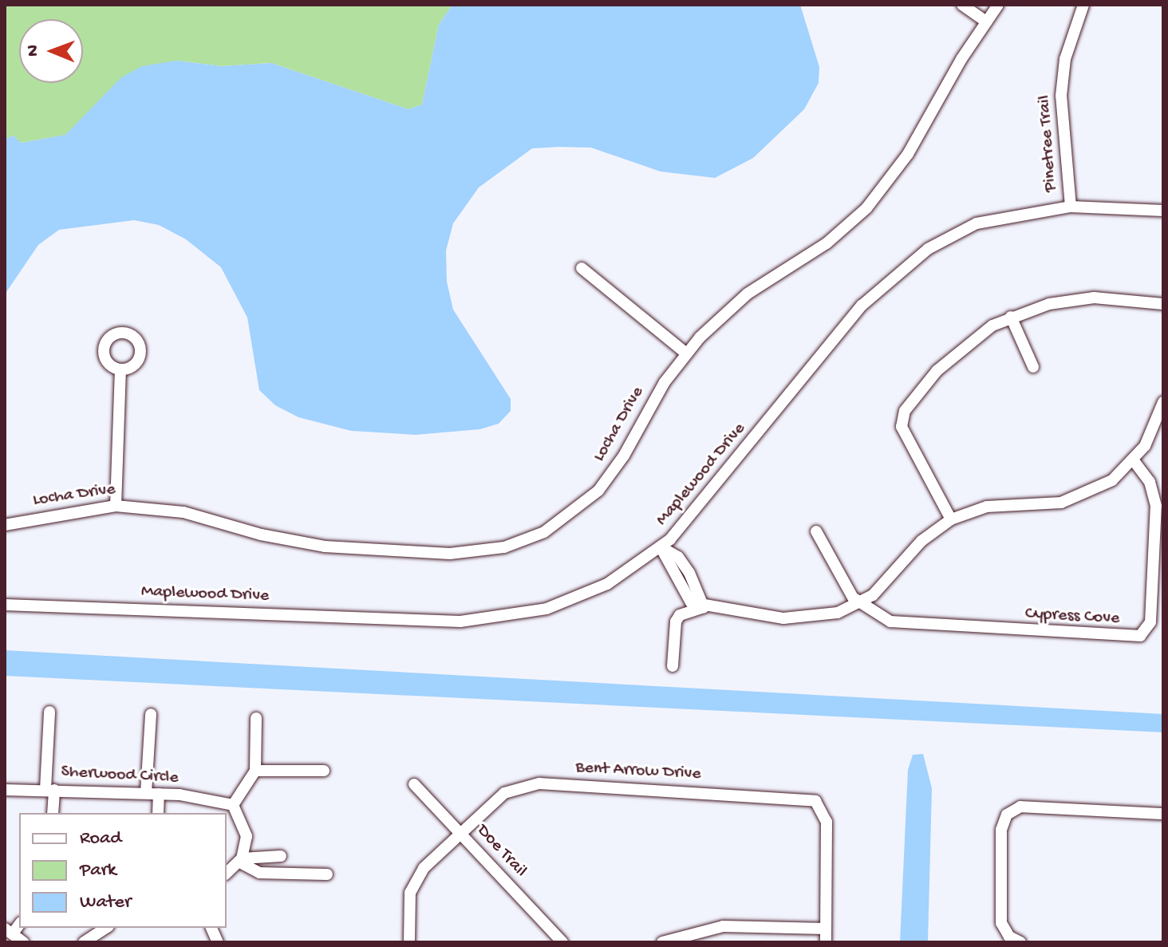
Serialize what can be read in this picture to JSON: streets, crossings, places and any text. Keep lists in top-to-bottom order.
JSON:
{
  "streets": {
    "street": [
      "Pinetree Trail",
      "Locha Drive",
      "Maplewood Drive",
      "Cypress Cove",
      "Bent Arrow Drive",
      "Sherwood Circle",
      "Doe Trail"
    ]
  },
  "crossings": [
    ["Pinetree Trail", "Maplewood Drive"],
    ["Bent Arrow Drive", "Doe Trail"]
  ],
  "legend": ["Road", "Park", "Water"],
  "north": "left"
}
